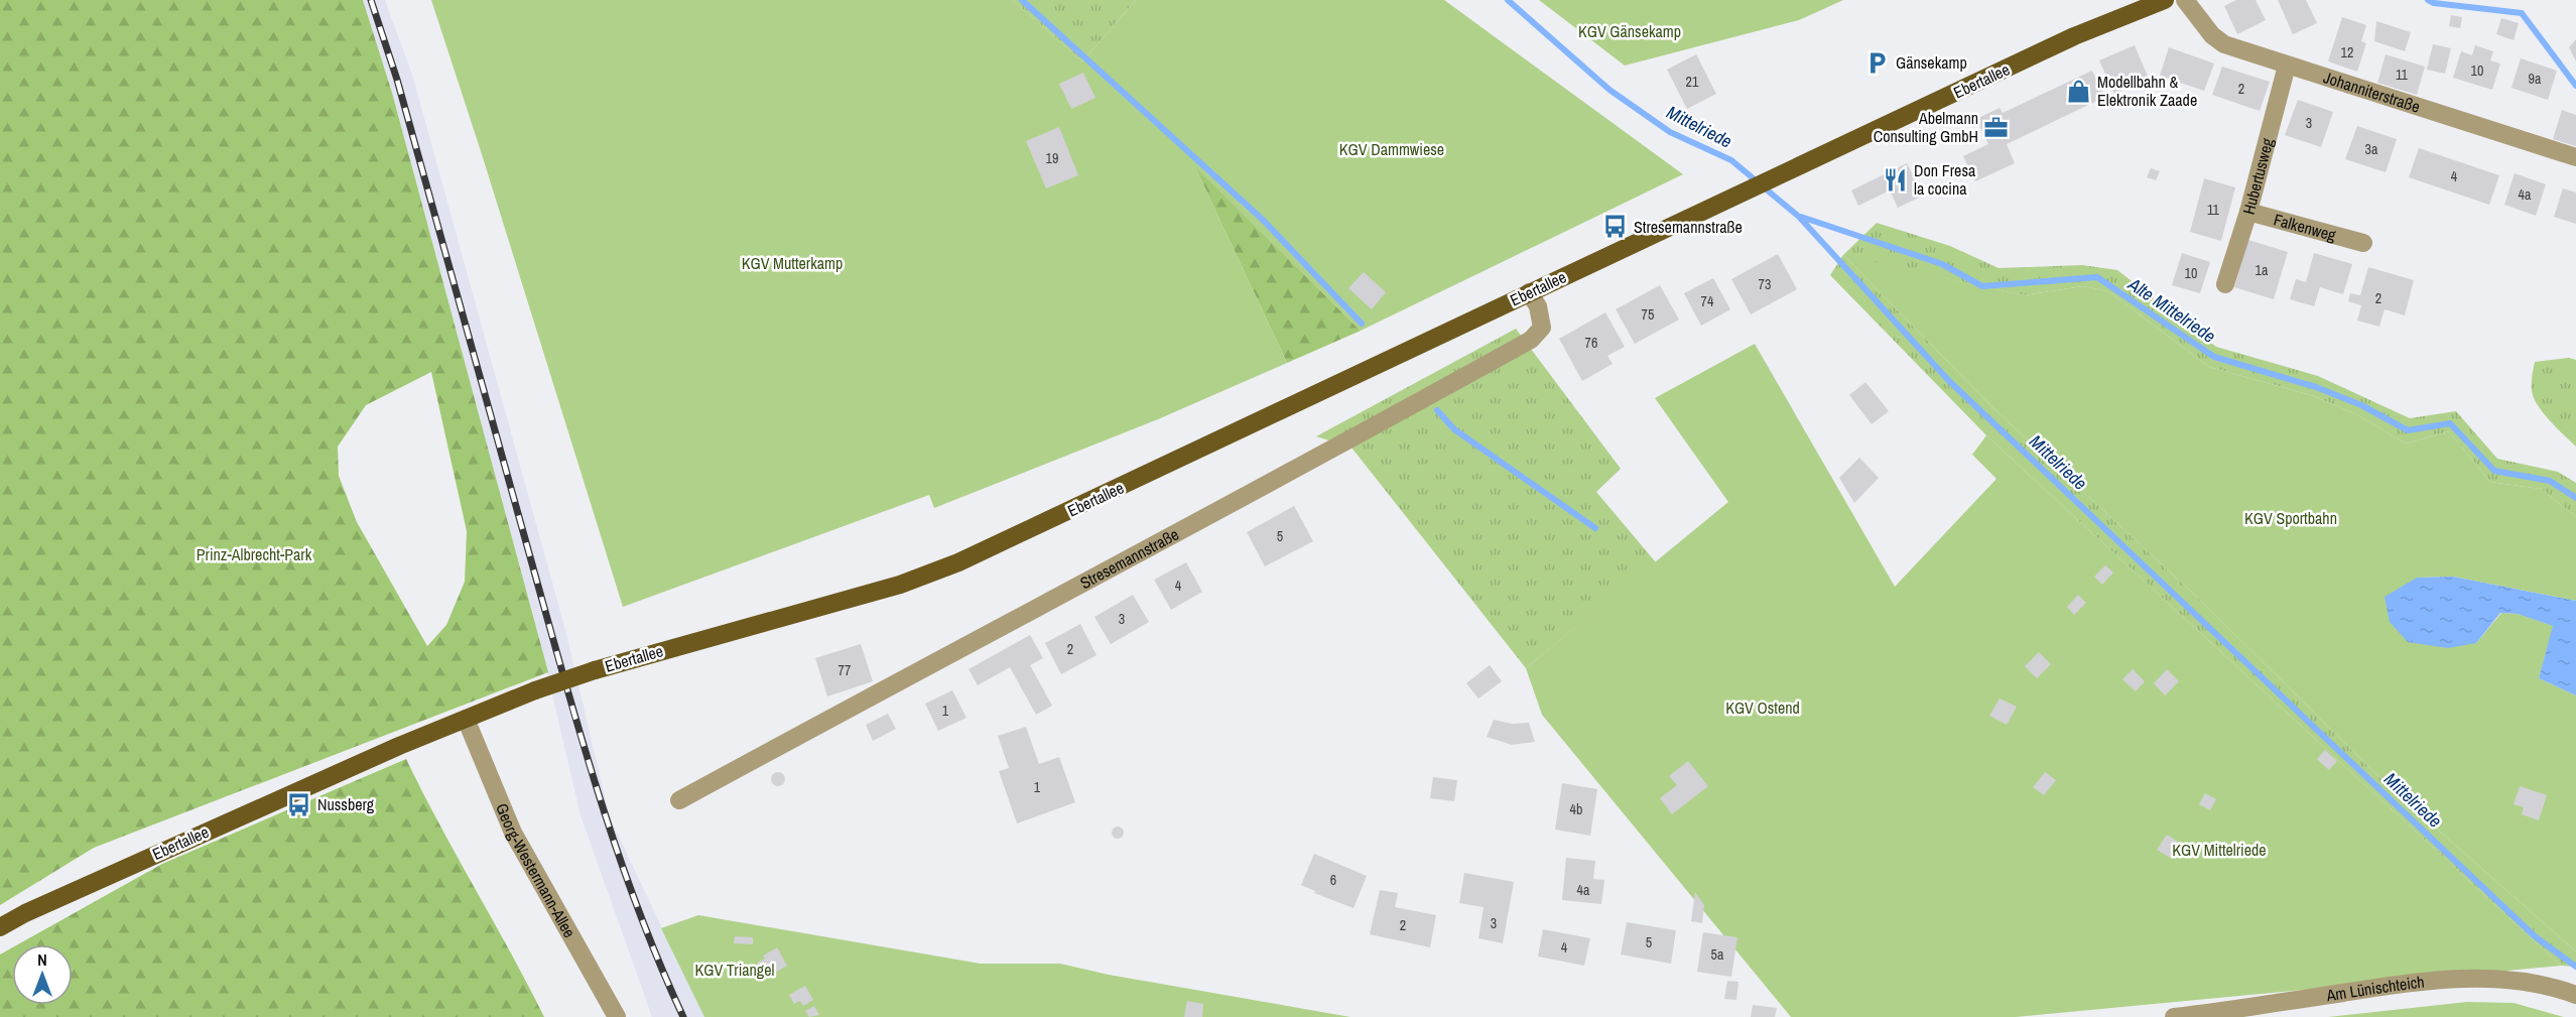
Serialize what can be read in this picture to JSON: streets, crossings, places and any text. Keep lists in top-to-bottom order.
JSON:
{
  "streets": {
    "main road": ["Ebertallee"],
    "street": [
      "Johanniterstraße",
      "Hubertusweg",
      "Falkenweg",
      "Stresemannstraße",
      "Georg-Westermann-Allee",
      "Am Lünischteich"
    ]
  },
  "crossings": [
    ["Ebertallee", "Stresemannstraße"],
    ["Ebertallee", "Georg-Westermann-Allee"],
    ["Johanniterstraße", "Hubertusweg"],
    ["Hubertusweg", "Falkenweg"]
  ],
  "water": ["Mittelriede", "Alte Mittelriede"],
  "parks": [
    "KGV Gänsekamp",
    "KGV Dammwiese",
    "KGV Mutterkamp",
    "KGV Sportbahn",
    "Prinz-Albrecht-Park",
    "KGV Ostend",
    "KGV Mittelriede",
    "KGV Triangel"
  ],
  "places": {
    "parking": ["Gänsekamp"],
    "shop": ["Modellbahn & Elektronik Zaade"],
    "office": ["Abelmann Consulting GmbH"],
    "restaurant": ["Don Fresa la cocina"],
    "bus stop": ["Stresemannstraße", "Nussberg"]
  },
  "house_numbers": [
    "12",
    "10",
    "11",
    "9a",
    "21",
    "2",
    "3",
    "3a",
    "19",
    "4",
    "4a",
    "11",
    "1a",
    "10",
    "73",
    "2",
    "74",
    "75",
    "76",
    "5",
    "4",
    "3",
    "2",
    "77",
    "1",
    "1",
    "4b",
    "6",
    "4a",
    "3",
    "2",
    "5",
    "4",
    "5a"
  ],
  "north": "top"
}
